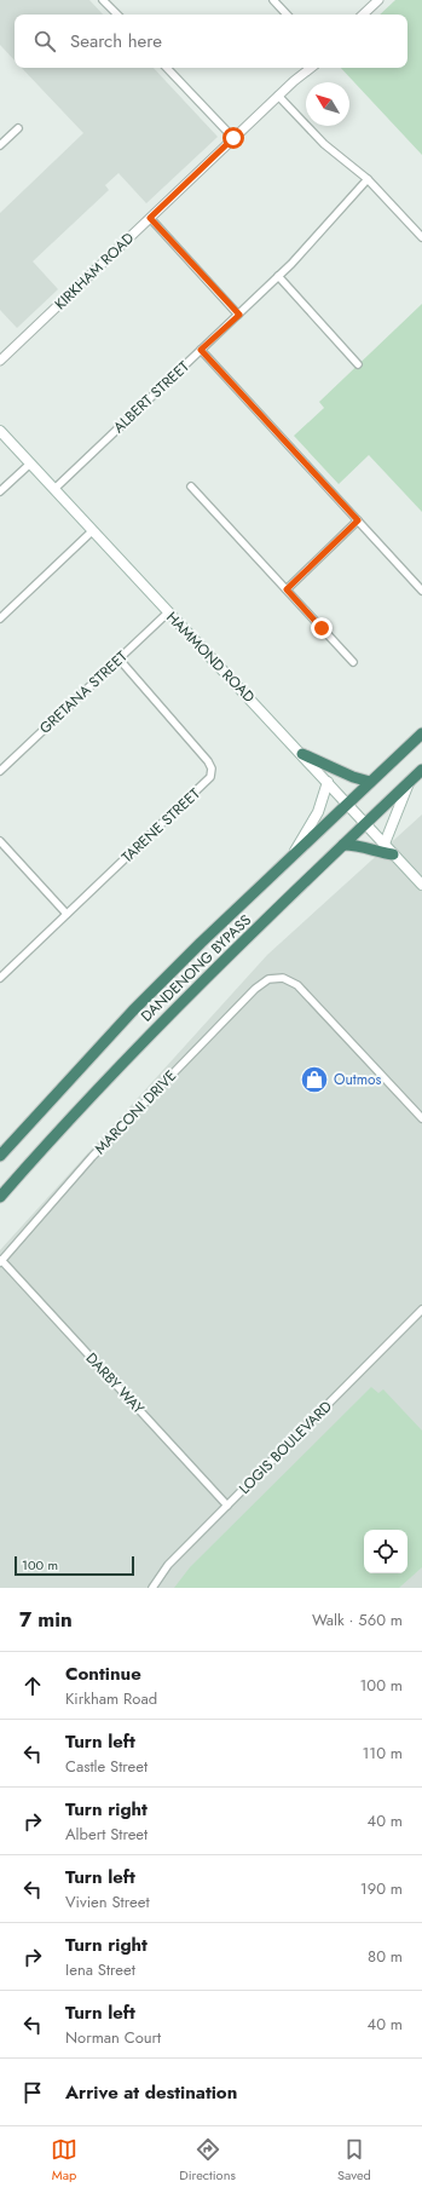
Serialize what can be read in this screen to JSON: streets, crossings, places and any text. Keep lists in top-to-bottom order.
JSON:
{
  "streets": {
    "highway": ["DANDENONG BYPASS"],
    "main road": ["HAMMOND ROAD"],
    "street": [
      "KIRKHAM ROAD",
      "ALBERT STREET",
      "GRETANA STREET",
      "TARENE STREET",
      "MARCONI DRIVE",
      "DARBY WAY",
      "LOGIS BOULEVARD"
    ]
  },
  "crossings": [
    ["ALBERT STREET", "HAMMOND ROAD"],
    ["HAMMOND ROAD", "GRETANA STREET"],
    ["HAMMOND ROAD", "DANDENONG BYPASS"],
    ["GRETANA STREET", "TARENE STREET"],
    ["MARCONI DRIVE", "DARBY WAY"],
    ["DARBY WAY", "LOGIS BOULEVARD"]
  ],
  "places": {
    "shop": ["Outmos"]
  },
  "scale_bar": "100 m",
  "north": "top left",
  "page": {
    "search": "Search here",
    "scale": "100 m",
    "heading": ["7 min", "Walk · 560 m"],
    "list": [
      ["Continue", "Kirkham Road", "100 m"],
      ["Turn left", "Castle Street", "110 m"],
      ["Turn right", "Albert Street", "40 m"],
      ["Turn left", "Vivien Street", "190 m"],
      ["Turn right", "Iena Street", "80 m"],
      ["Turn left", "Norman Court", "40 m"],
      "Arrive at destination"
    ],
    "nav": ["Map", "Directions", "Saved"]
  }
}
